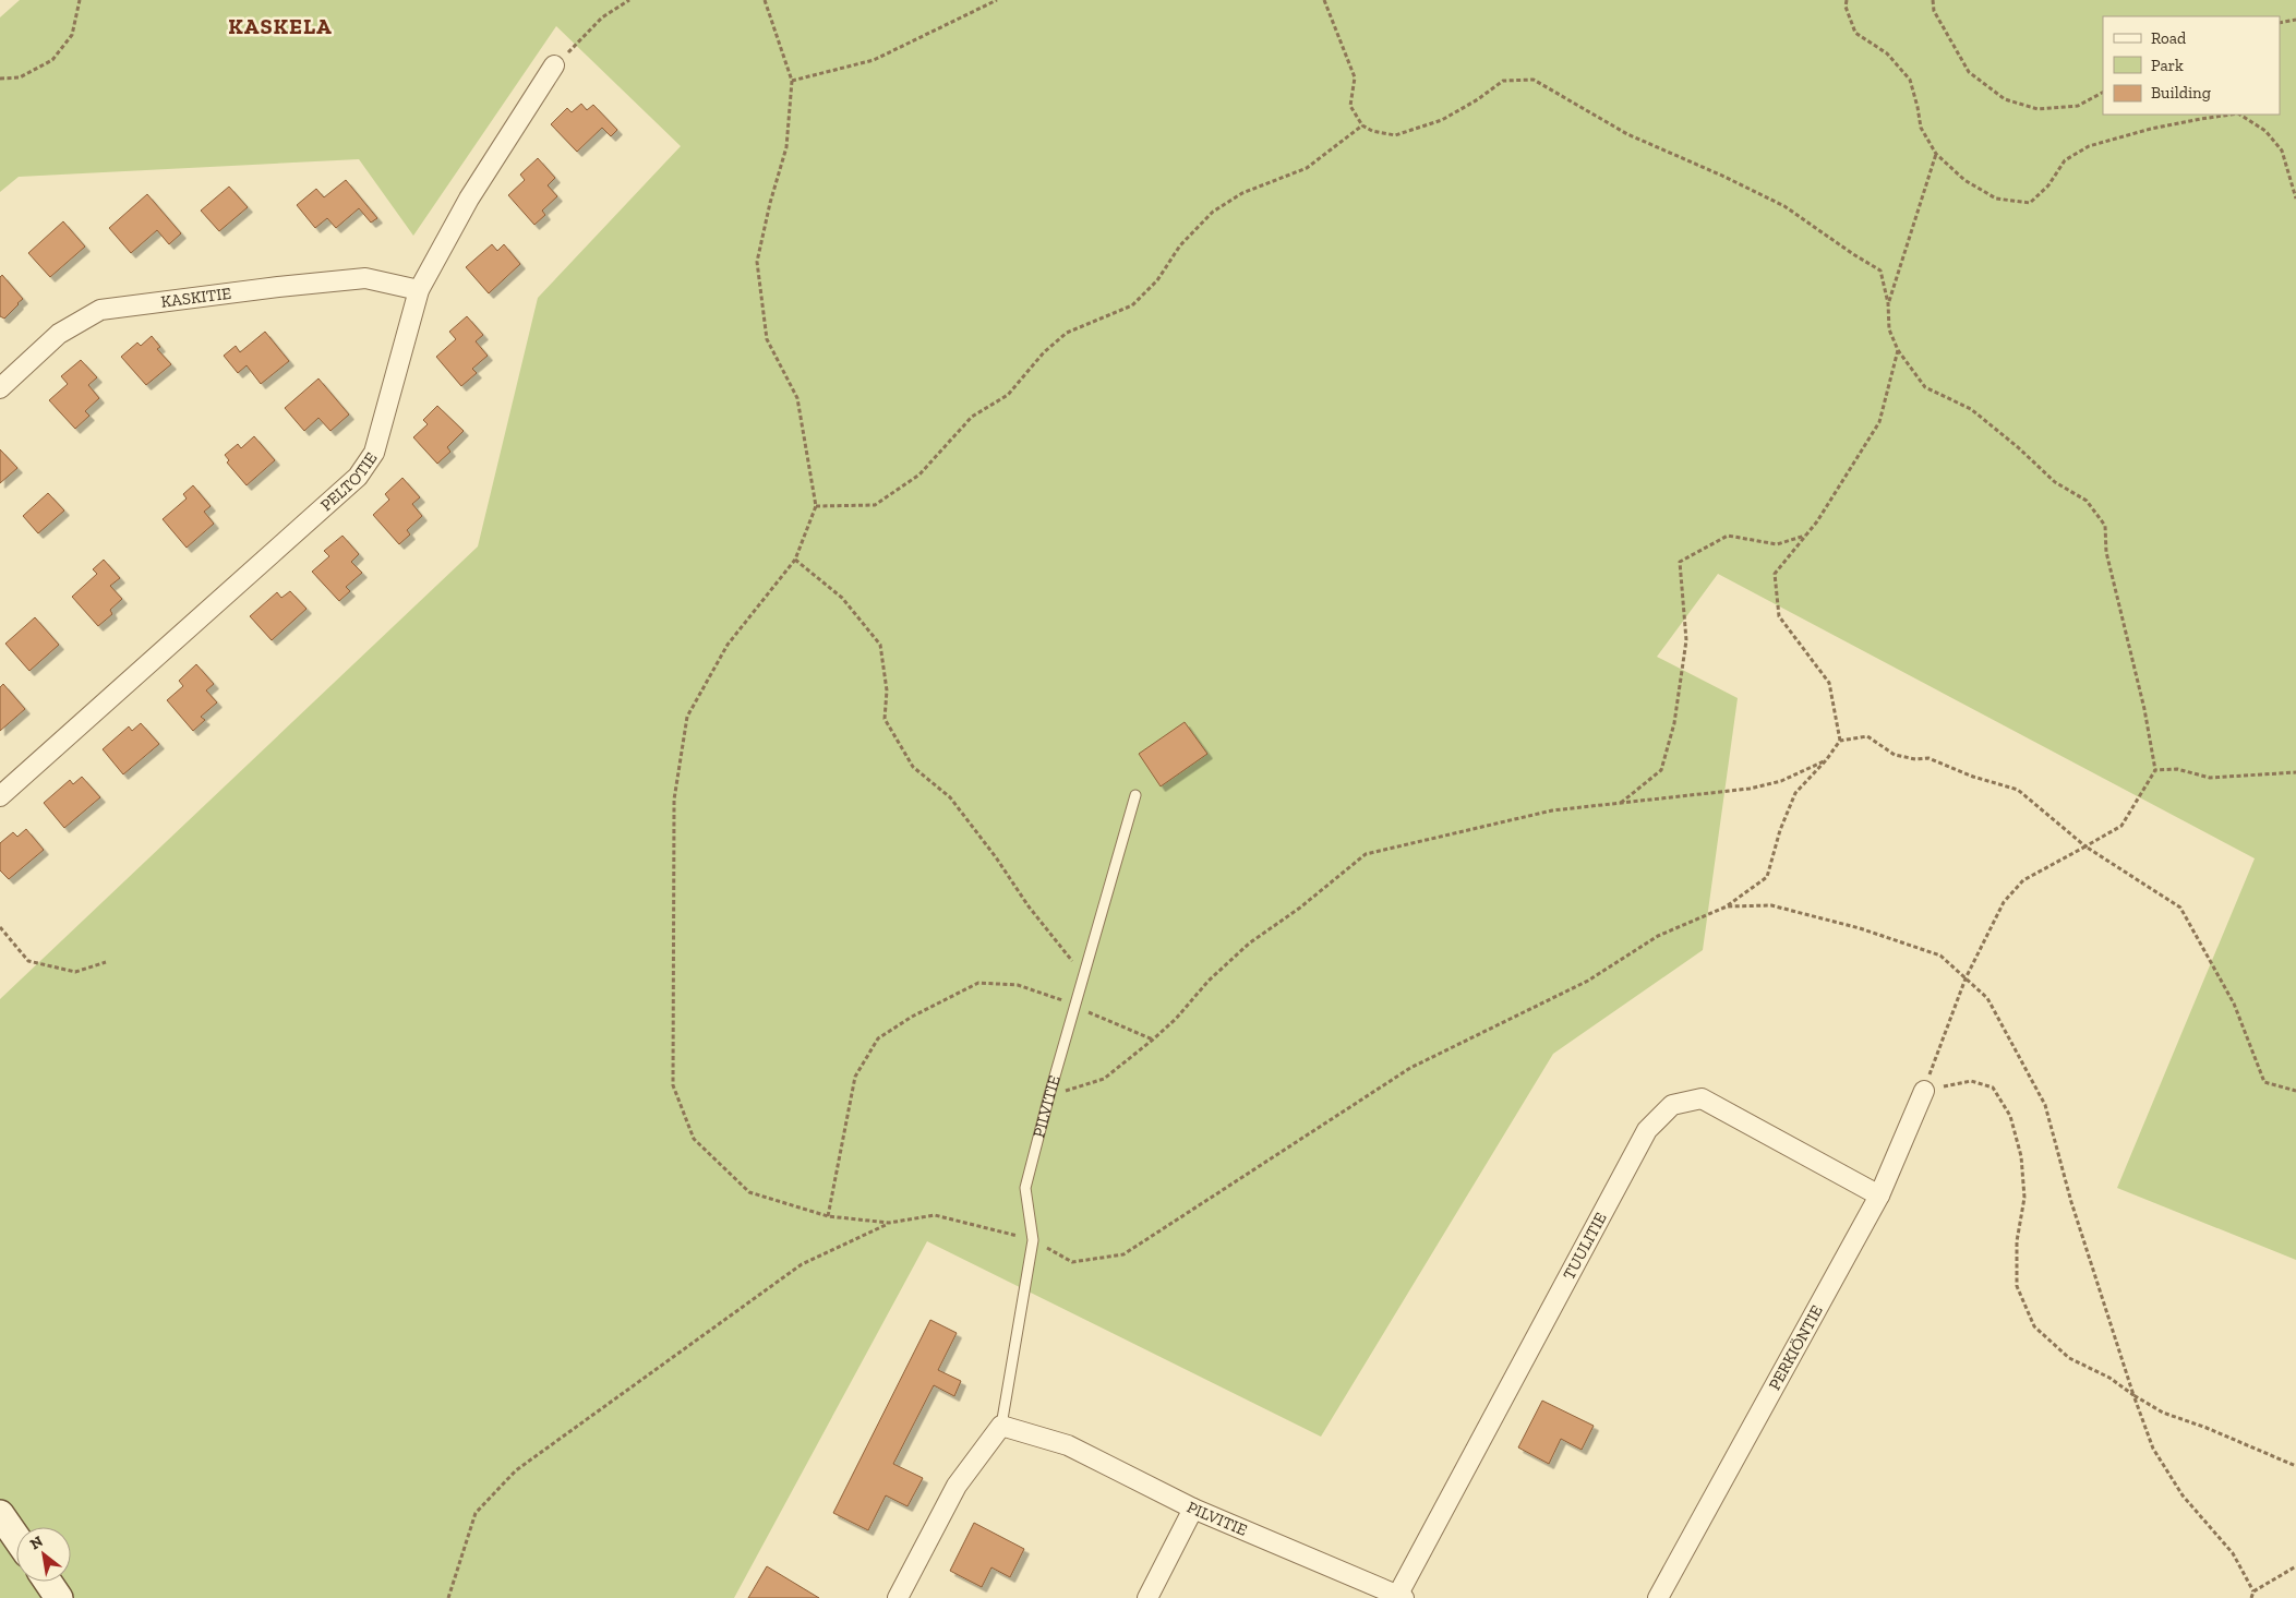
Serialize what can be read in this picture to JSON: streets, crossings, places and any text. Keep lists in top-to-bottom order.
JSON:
{
  "streets": {
    "street": [
      "KASKITIE",
      "PELTOTIE",
      "PILVITIE",
      "TUULITIE",
      "PERKIÖNTIE"
    ]
  },
  "crossings": [
    ["KASKITIE", "PELTOTIE"],
    ["PILVITIE", "TUULITIE"],
    ["TUULITIE", "PERKIÖNTIE"]
  ],
  "districts": ["KASKELA"],
  "legend": ["Road", "Park", "Building"],
  "north": "top left"
}
